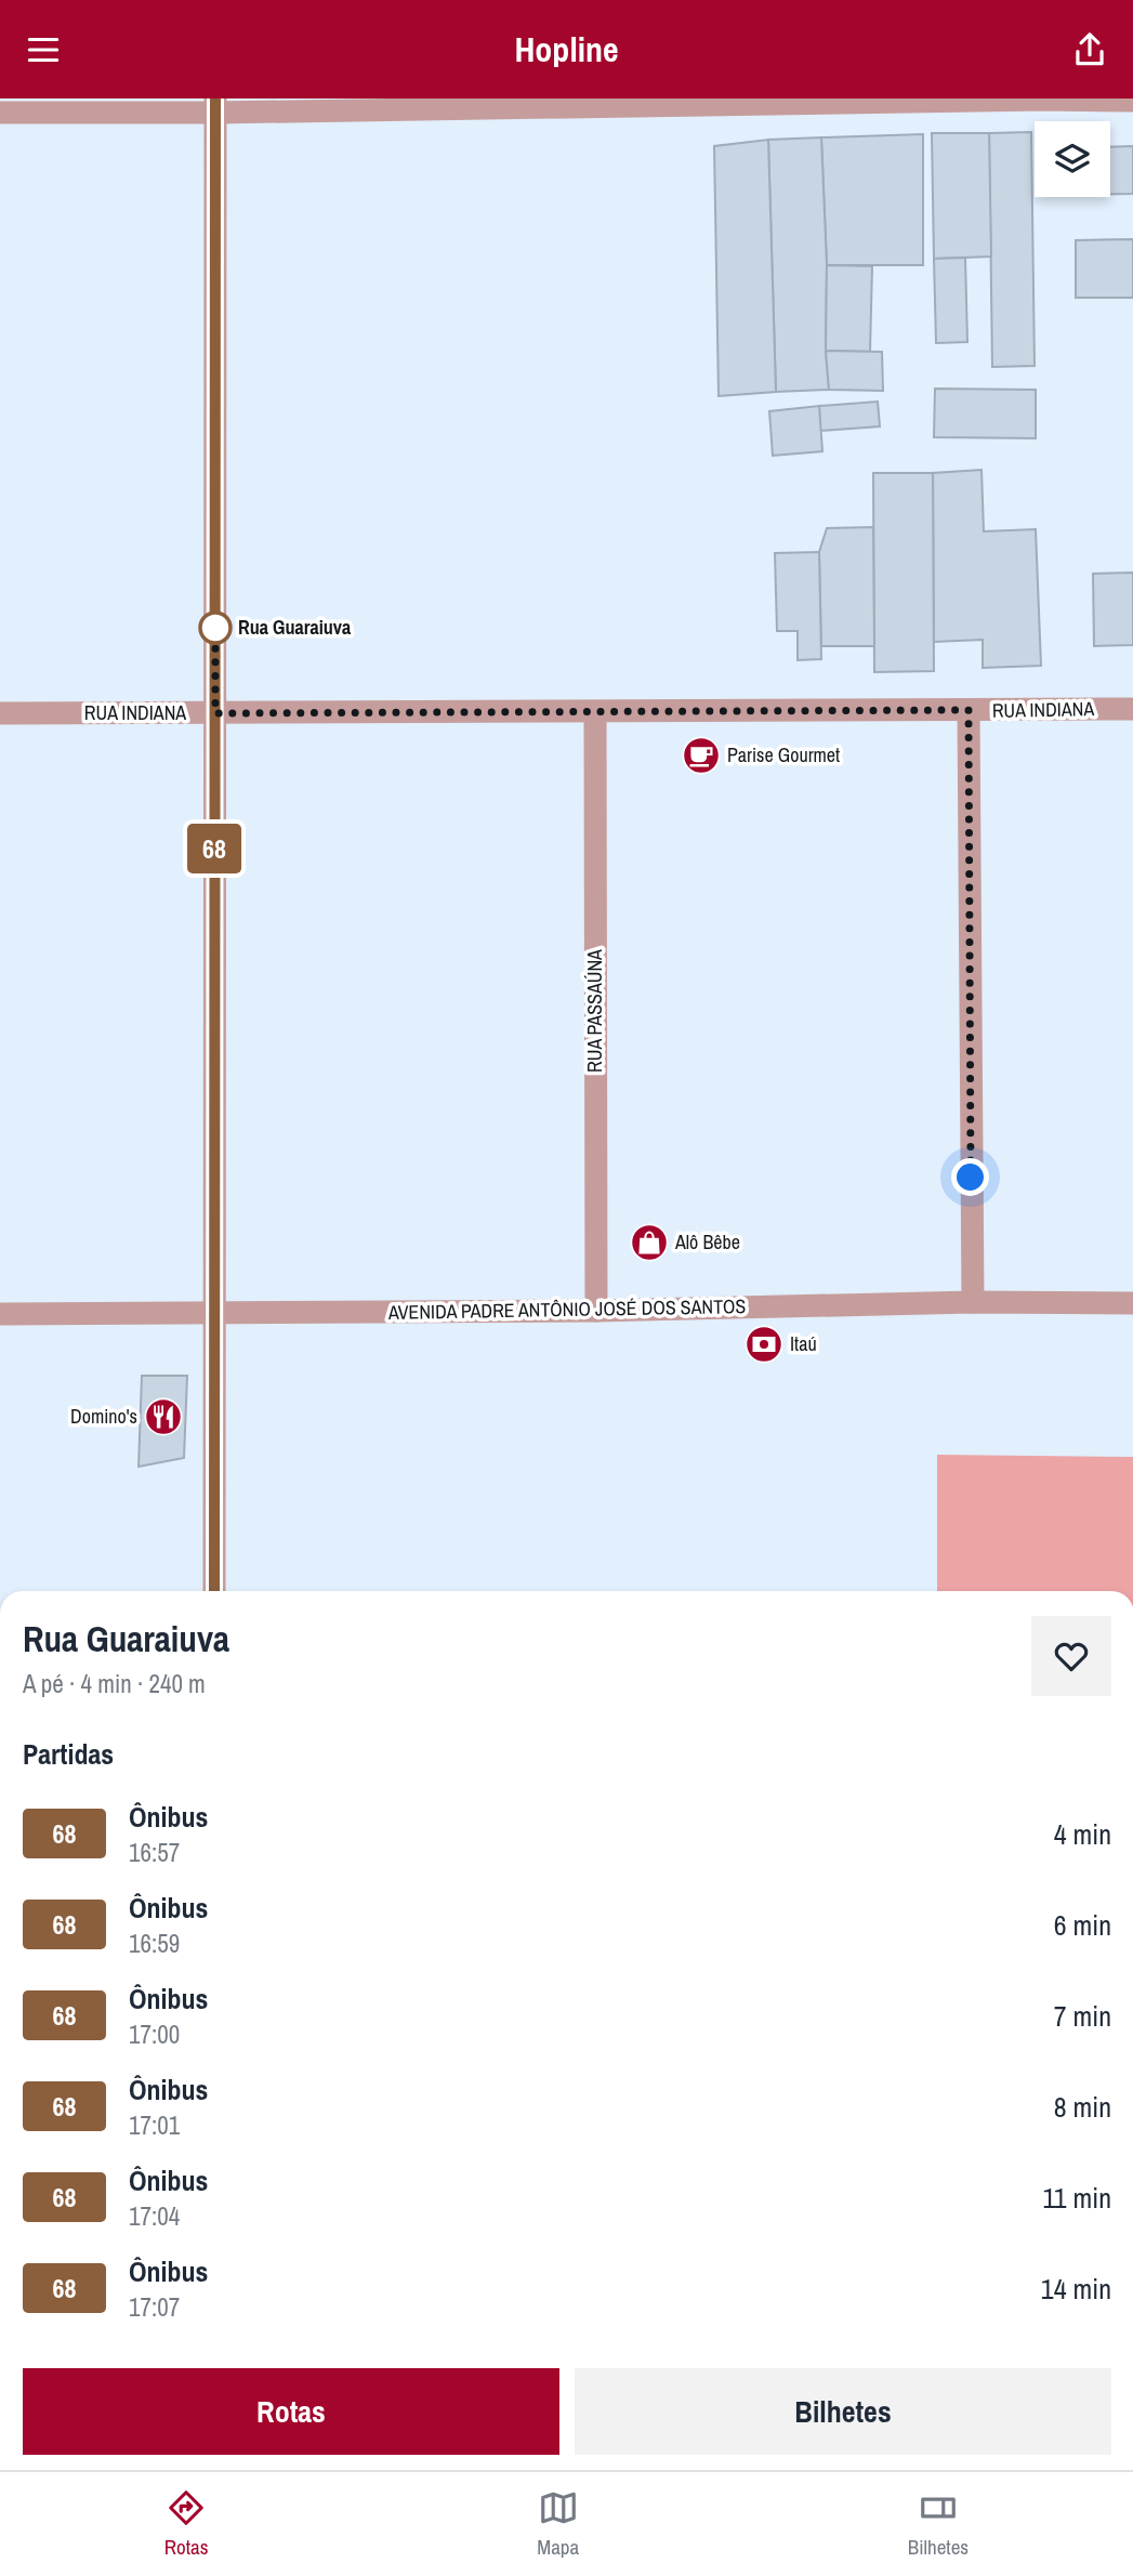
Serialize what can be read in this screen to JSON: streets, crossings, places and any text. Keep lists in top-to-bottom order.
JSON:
{
  "streets": {
    "street": ["RUA INDIANA", "RUA PASSAÚNA", "AVENIDA PADRE ANTÔNIO JOSÉ DOS SANTOS"]
  },
  "crossings": [
    ["RUA INDIANA", "RUA PASSAÚNA"],
    ["RUA PASSAÚNA", "AVENIDA PADRE ANTÔNIO JOSÉ DOS SANTOS"]
  ],
  "places": {
    "other": ["Rua Guaraiuva"],
    "cafe": ["Parise Gourmet"],
    "shop": ["Alô Bêbe"],
    "bank": ["Itaú"],
    "restaurant": ["Domino's"]
  },
  "lines": ["bus line 68"],
  "page": {
    "header": "Hopline",
    "on_map": "68",
    "heading": [
      ["Rua Guaraiuva", "A pé · 4 min · 240 m"],
      "Partidas"
    ],
    "list": [
      {
        "mark": "68",
        "name": "Ônibus",
        "note": "16:57",
        "value": "4 min"
      },
      {
        "mark": "68",
        "name": "Ônibus",
        "note": "16:59",
        "value": "6 min"
      },
      {
        "mark": "68",
        "name": "Ônibus",
        "note": "17:00",
        "value": "7 min"
      },
      {
        "mark": "68",
        "name": "Ônibus",
        "note": "17:01",
        "value": "8 min"
      },
      {
        "mark": "68",
        "name": "Ônibus",
        "note": "17:04",
        "value": "11 min"
      },
      {
        "mark": "68",
        "name": "Ônibus",
        "note": "17:07",
        "value": "14 min"
      }
    ],
    "buttons": ["Rotas", "Bilhetes"],
    "tabs": ["Rotas", "Mapa", "Bilhetes"]
  }
}
